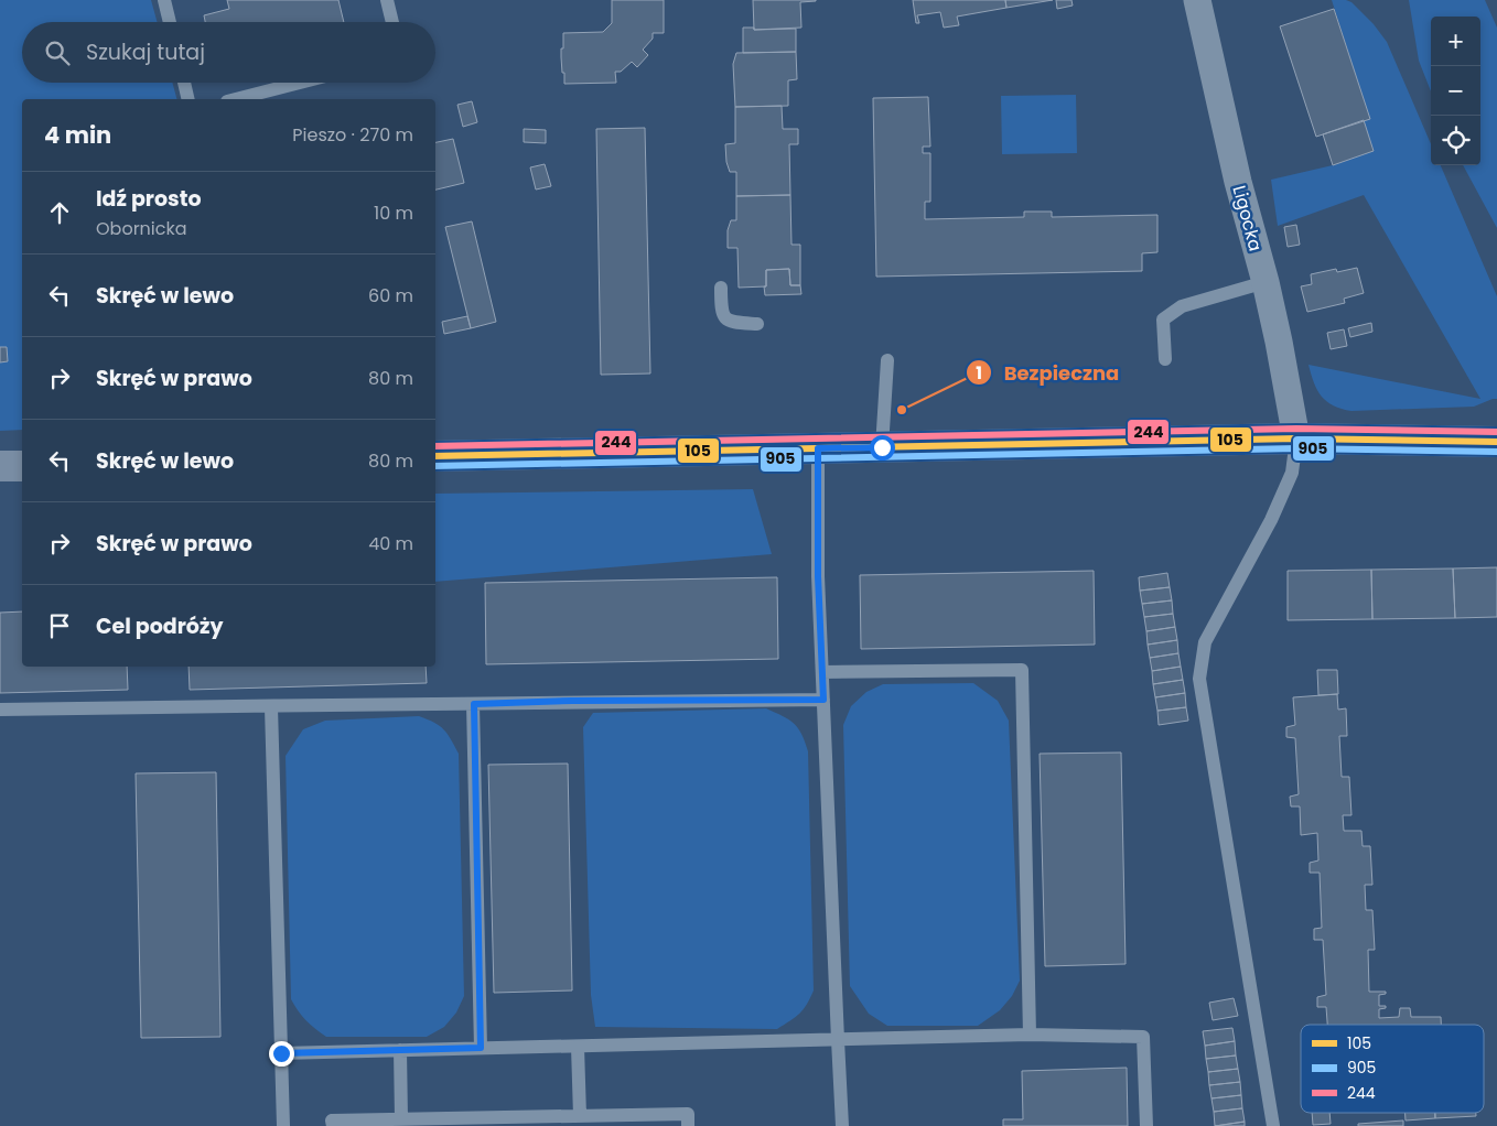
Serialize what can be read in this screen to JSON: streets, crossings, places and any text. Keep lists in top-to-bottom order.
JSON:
{
  "streets": {
    "street": ["Ligocka"]
  },
  "places": ["Bezpieczna"],
  "lines": ["transit line 244", "transit line 105", "transit line 905"],
  "legend": ["105", "905", "244"],
  "page": {
    "map_buttons": ["+", "−"],
    "search": "Szukaj tutaj",
    "heading": ["4 min", "Pieszo · 270 m"],
    "list": [
      ["Idź prosto", "Obornicka", "10 m"],
      ["Skręć w lewo", "60 m"],
      ["Skręć w prawo", "80 m"],
      ["Skręć w lewo", "80 m"],
      ["Skręć w prawo", "40 m"],
      "Cel podróży"
    ]
  }
}
